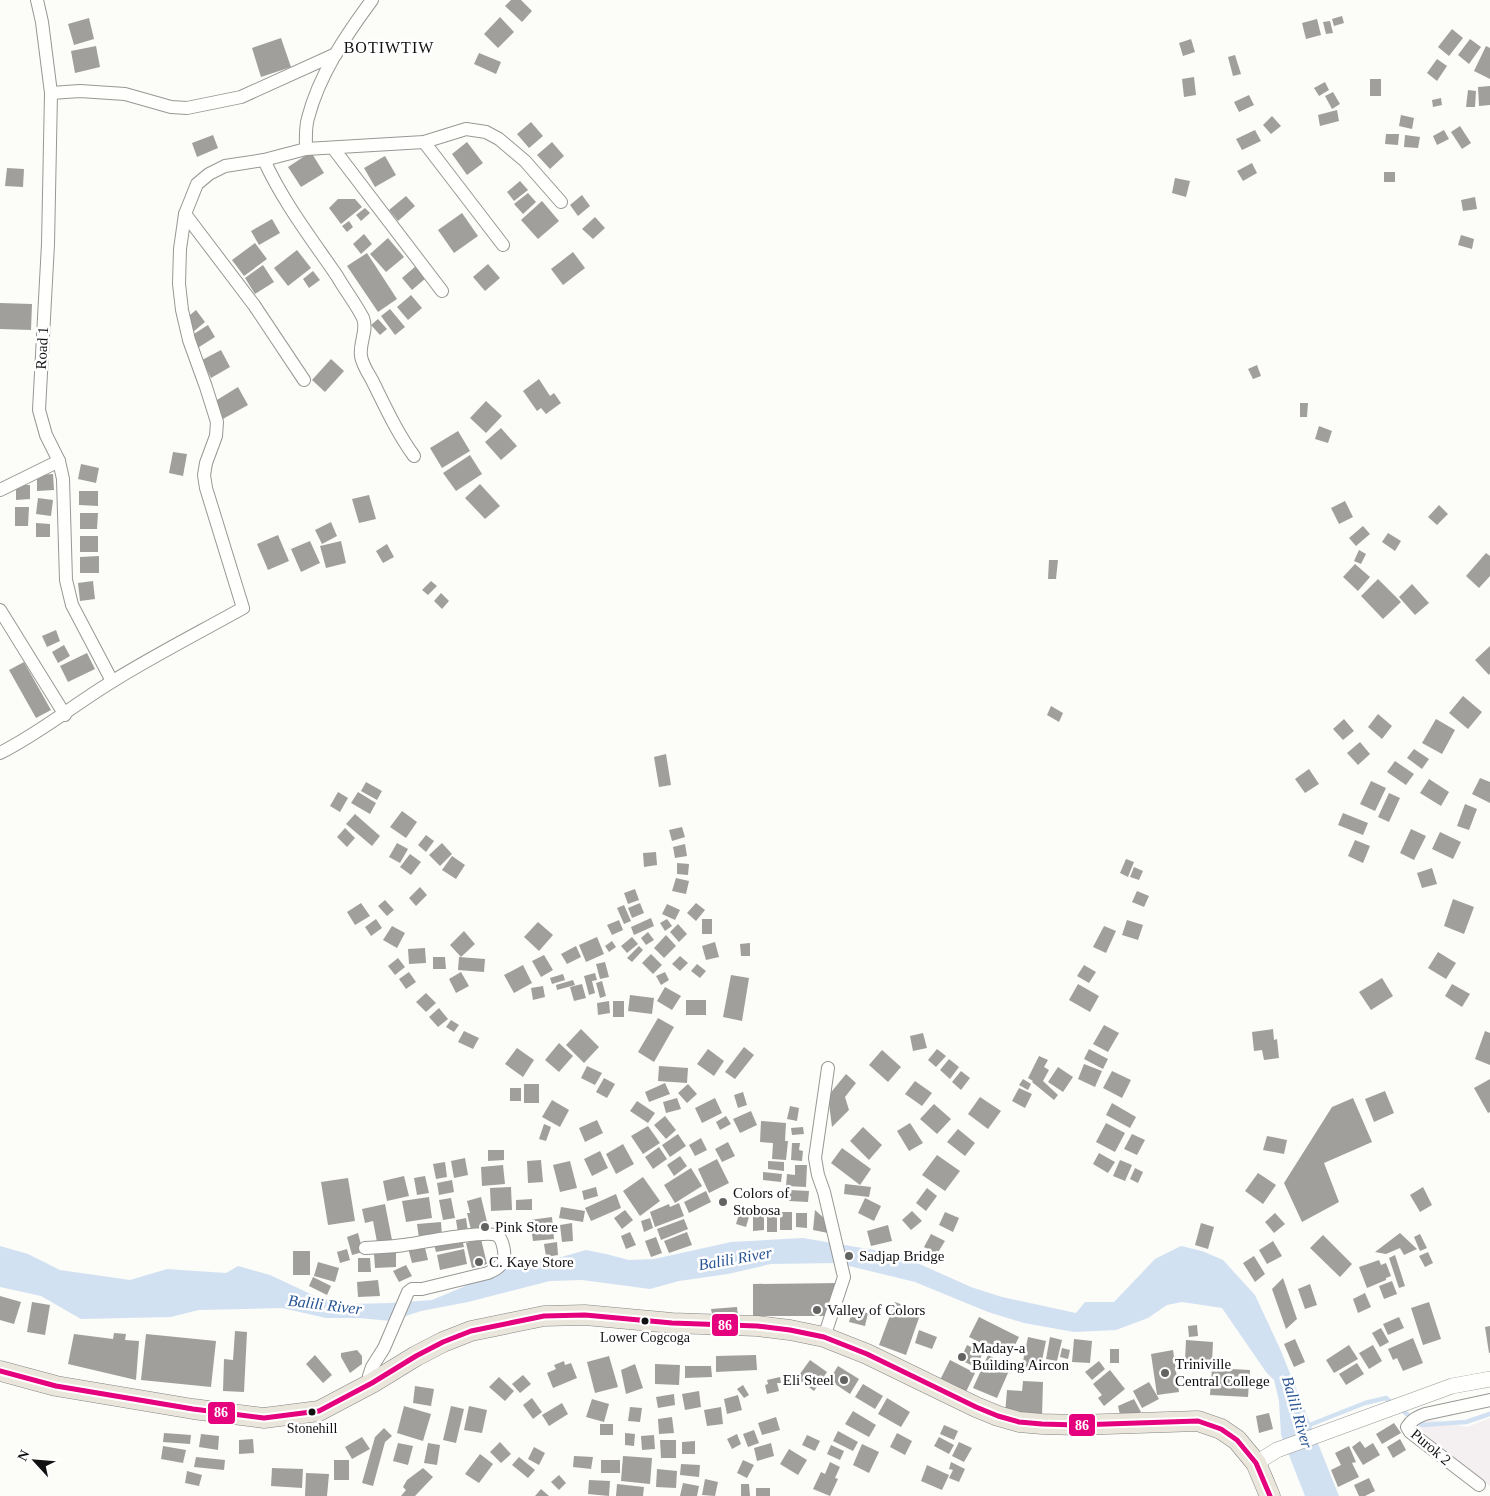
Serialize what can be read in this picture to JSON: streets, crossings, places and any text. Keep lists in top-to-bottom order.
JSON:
{
  "streets": {
    "street": ["Road 1", "Purok 2"]
  },
  "districts": ["BOTIWTIW"],
  "water": ["Balili River"],
  "places": [
    "Colors of Stobosa",
    "Pink Store",
    "Sadjap Bridge",
    "C. Kaye Store",
    "Valley of Colors",
    "Lower Cogcoga",
    "Maday-a Building Aircon",
    "Triniville Central College",
    "Eli Steel",
    "Stonehill"
  ],
  "lines": ["transit line 86"],
  "north": "top left"
}
